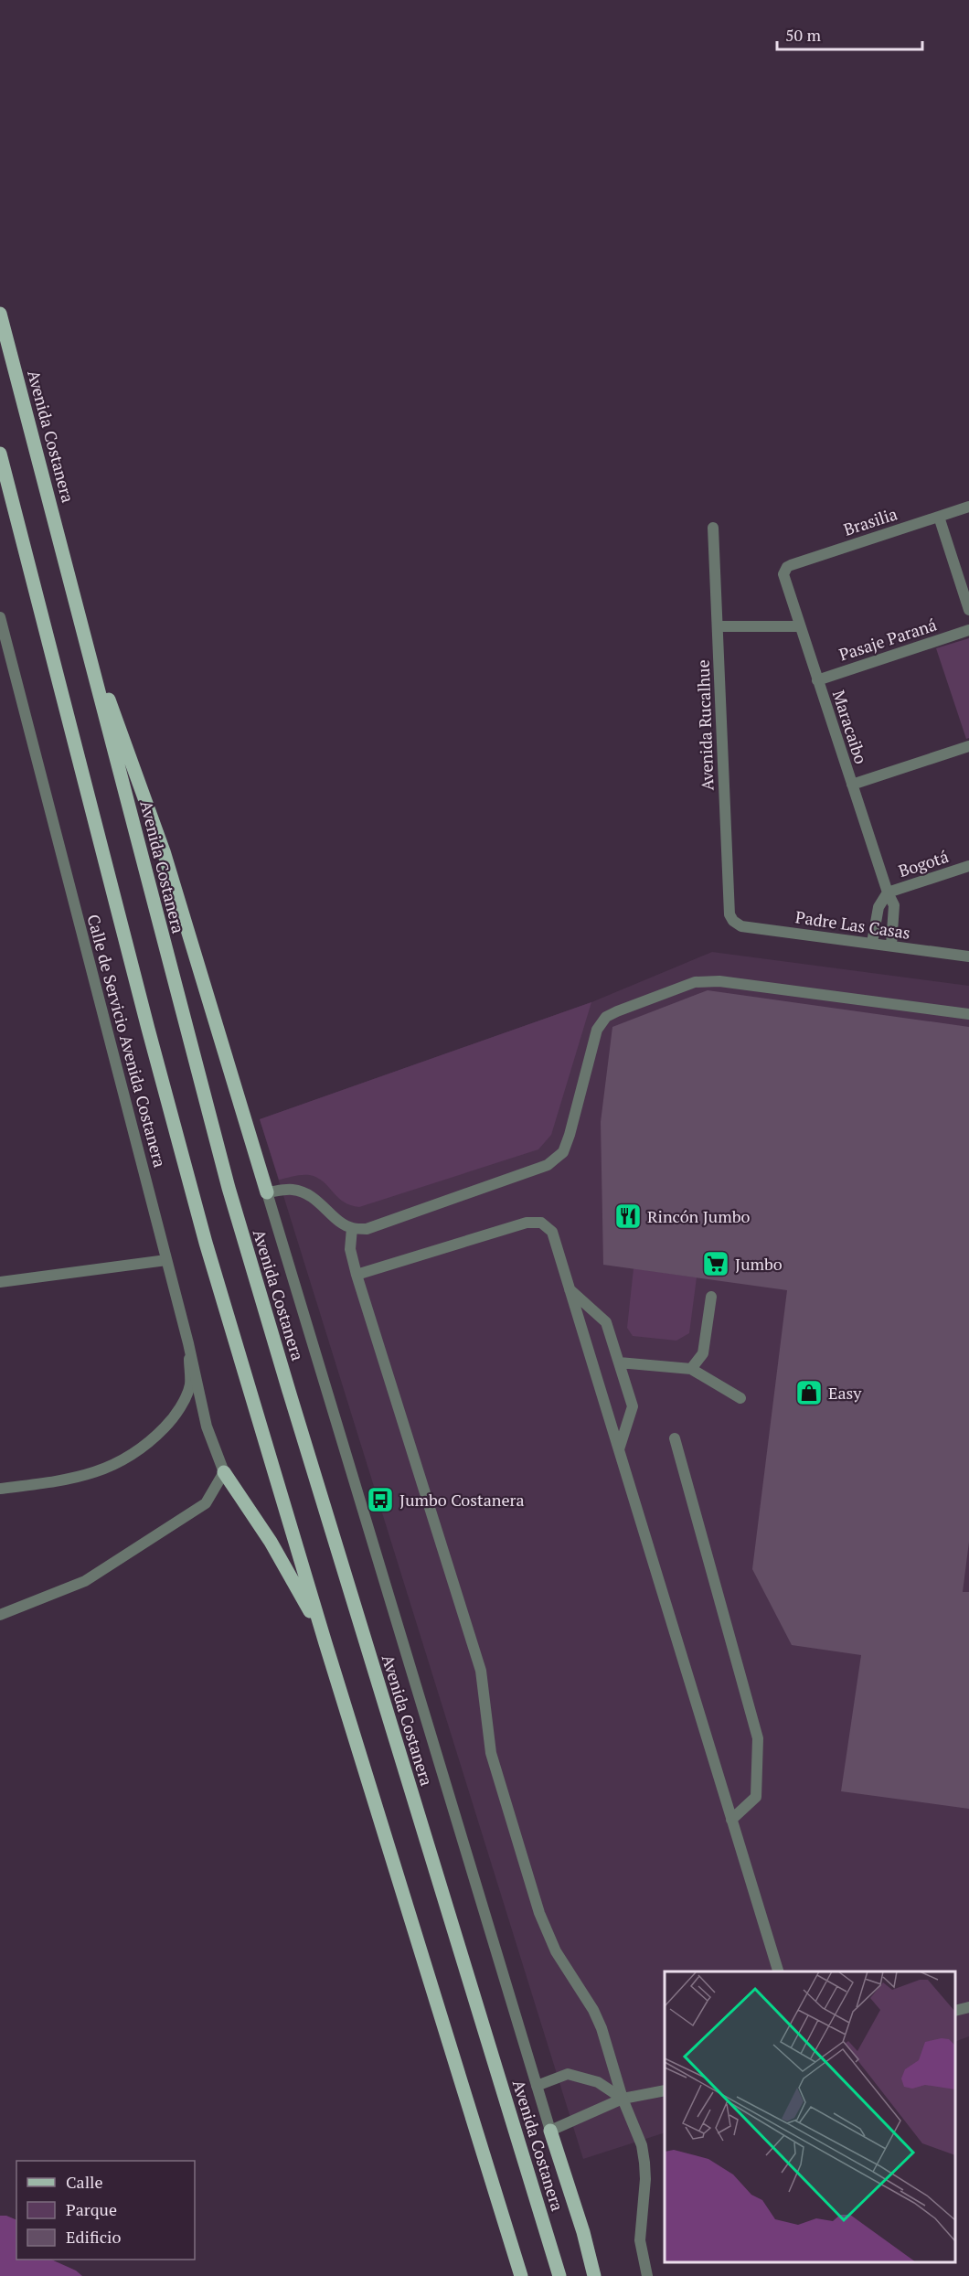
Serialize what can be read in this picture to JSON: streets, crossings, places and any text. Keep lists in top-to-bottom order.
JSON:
{
  "streets": {
    "main road": ["Avenida Costanera"],
    "street": [
      "Brasilia",
      "Pasaje Paraná",
      "Avenida Rucalhue",
      "Maracaibo",
      "Bogotá",
      "Padre Las Casas",
      "Calle de Servicio Avenida Costanera"
    ]
  },
  "crossings": [
    ["Brasilia", "Maracaibo"],
    ["Pasaje Paraná", "Maracaibo"],
    ["Avenida Rucalhue", "Padre Las Casas"],
    ["Maracaibo", "Bogotá"],
    ["Maracaibo", "Padre Las Casas"]
  ],
  "places": {
    "restaurant": ["Rincón Jumbo"],
    "supermarket": ["Jumbo"],
    "shop": ["Easy"],
    "bus stop": ["Jumbo Costanera"]
  },
  "legend": ["Calle", "Parque", "Edificio"],
  "scale_bar": "50 m"
}
